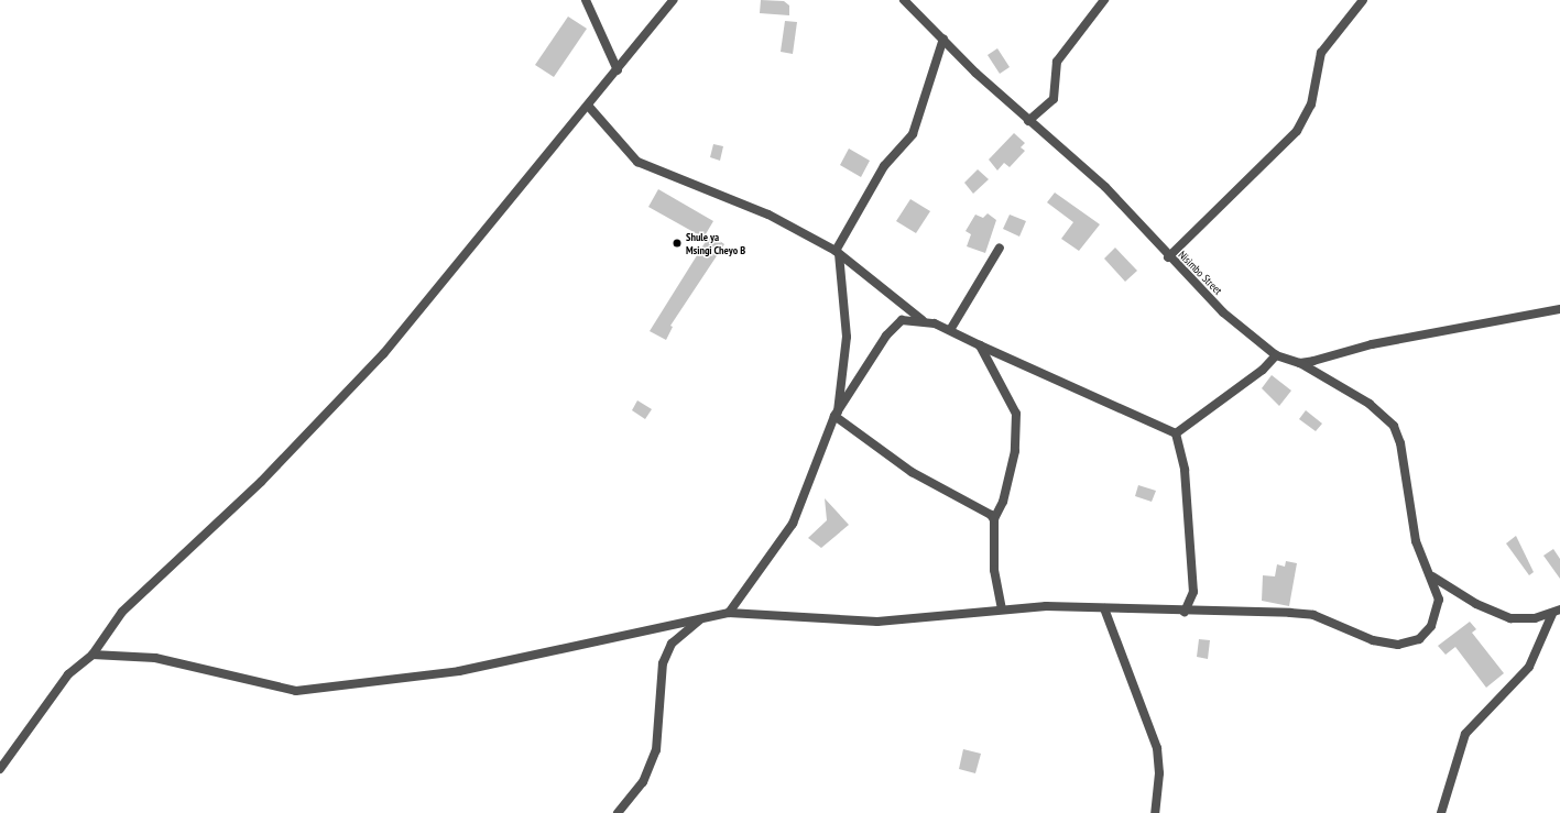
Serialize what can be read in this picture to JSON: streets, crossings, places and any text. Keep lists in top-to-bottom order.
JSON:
{
  "streets": {
    "street": ["Nisimbo Street"]
  },
  "places": ["Shule ya Msingi Cheyo B"]
}
